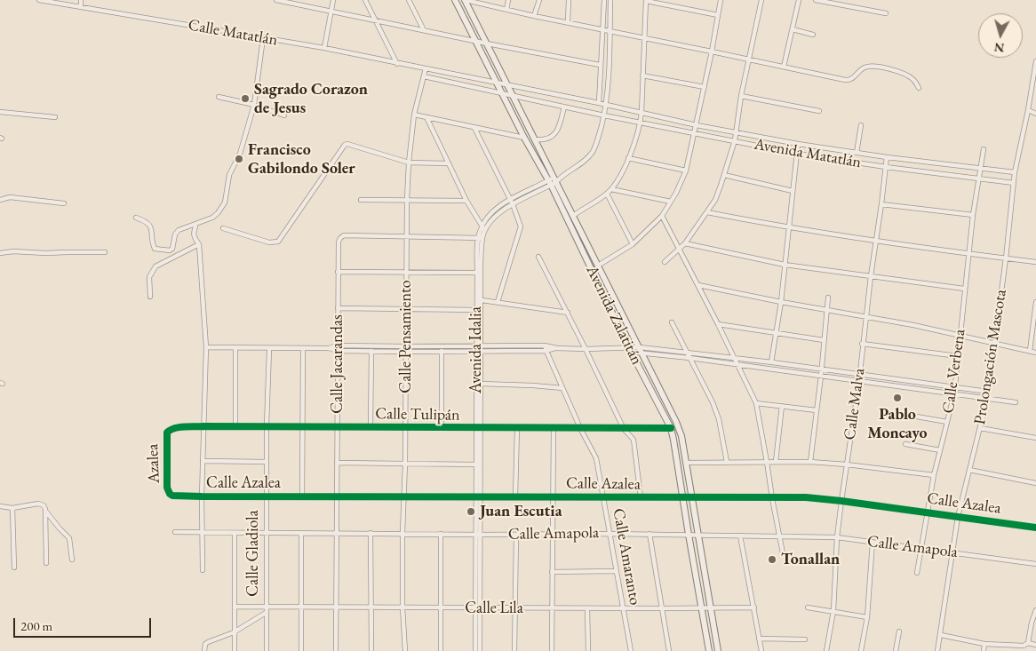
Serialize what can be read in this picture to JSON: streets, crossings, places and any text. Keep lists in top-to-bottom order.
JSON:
{
  "streets": {
    "street": [
      "Calle Matatlán",
      "Avenida Matatlán",
      "Avenida Zalatitán",
      "Calle Pensamiento",
      "Avenida Idalia",
      "Prolongación Mascota",
      "Calle Jacarandas",
      "Calle Verbena",
      "Calle Malva",
      "Calle Tulipán",
      "Azalea",
      "Calle Azalea",
      "Calle Amapola",
      "Calle Gladiola",
      "Calle Amaranto",
      "Calle Lila"
    ]
  },
  "crossings": [
    ["Calle Matatlán", "Avenida Matatlán"],
    ["Calle Matatlán", "Avenida Zalatitán"],
    ["Calle Matatlán", "Avenida Idalia"],
    ["Avenida Matatlán", "Avenida Idalia"],
    ["Avenida Matatlán", "Prolongación Mascota"],
    ["Avenida Matatlán", "Calle Verbena"],
    ["Avenida Matatlán", "Calle Malva"],
    ["Avenida Zalatitán", "Avenida Idalia"],
    ["Avenida Zalatitán", "Calle Tulipán"],
    ["Avenida Zalatitán", "Calle Azalea"],
    ["Avenida Zalatitán", "Calle Amapola"],
    ["Avenida Zalatitán", "Calle Lila"],
    ["Calle Pensamiento", "Calle Jacarandas"],
    ["Calle Pensamiento", "Calle Tulipán"],
    ["Calle Pensamiento", "Calle Azalea"],
    ["Calle Pensamiento", "Calle Amapola"],
    ["Calle Pensamiento", "Calle Lila"],
    ["Avenida Idalia", "Calle Tulipán"],
    ["Avenida Idalia", "Calle Azalea"],
    ["Avenida Idalia", "Calle Amapola"],
    ["Avenida Idalia", "Calle Lila"],
    ["Prolongación Mascota", "Calle Azalea"],
    ["Prolongación Mascota", "Calle Amapola"],
    ["Calle Jacarandas", "Calle Tulipán"],
    ["Calle Jacarandas", "Calle Azalea"],
    ["Calle Jacarandas", "Calle Amapola"],
    ["Calle Jacarandas", "Calle Lila"],
    ["Calle Verbena", "Calle Azalea"],
    ["Calle Verbena", "Calle Amapola"],
    ["Calle Malva", "Calle Azalea"],
    ["Calle Malva", "Calle Amapola"],
    ["Calle Tulipán", "Azalea"],
    ["Calle Tulipán", "Calle Gladiola"],
    ["Calle Tulipán", "Calle Amaranto"],
    ["Azalea", "Calle Azalea"],
    ["Calle Azalea", "Calle Gladiola"],
    ["Calle Azalea", "Calle Amaranto"],
    ["Calle Amapola", "Calle Gladiola"],
    ["Calle Amapola", "Calle Amaranto"],
    ["Calle Gladiola", "Calle Lila"],
    ["Calle Amaranto", "Calle Lila"]
  ],
  "places": [
    "Sagrado Corazon de Jesus",
    "Francisco Gabilondo Soler",
    "Pablo Moncayo",
    "Juan Escutia",
    "Tonallan"
  ],
  "scale_bar": "200 m",
  "north": "bottom"
}
